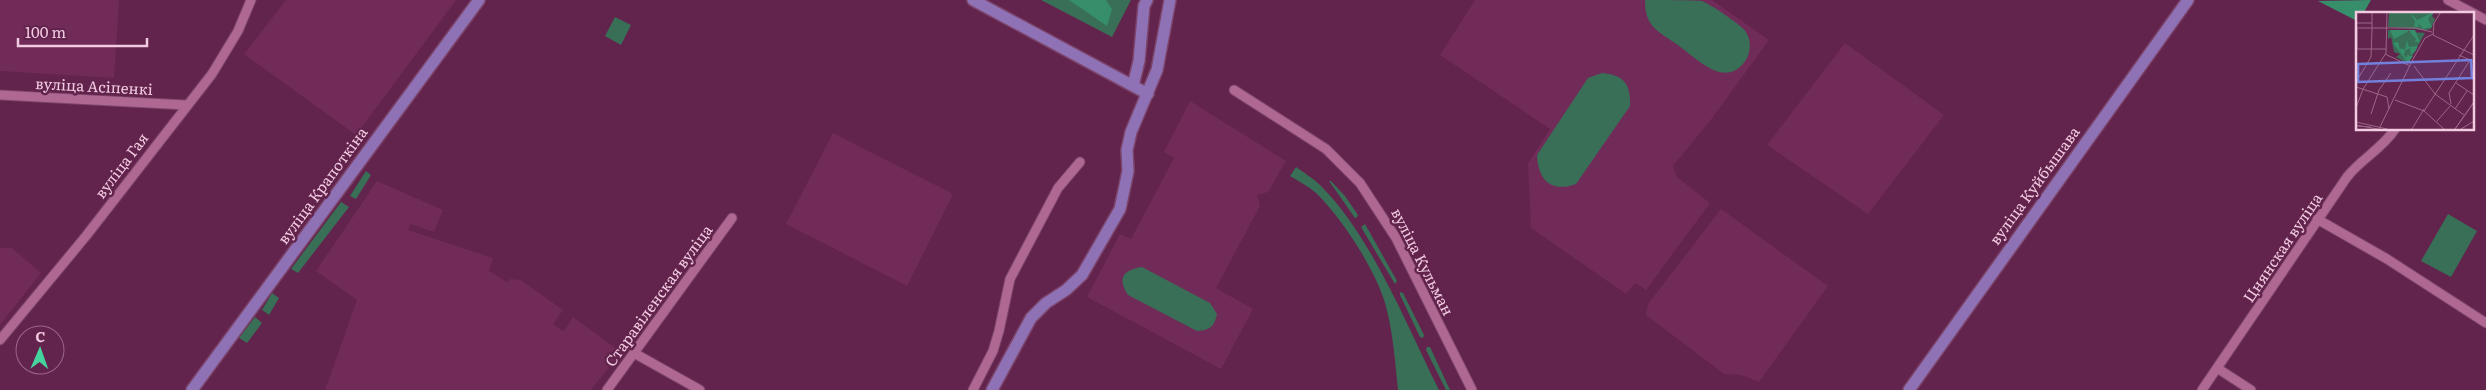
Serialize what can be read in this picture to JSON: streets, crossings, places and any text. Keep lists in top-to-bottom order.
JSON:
{
  "streets": {
    "main road": ["вуліца Крапоткіна", "вуліца Куйбышава"],
    "street": [
      "вуліца Асіпенкі",
      "вуліца Гая",
      "Цнянская вуліца",
      "вуліца Кульман",
      "Старавіленская вуліца"
    ]
  },
  "crossings": [
    ["вуліца Асіпенкі", "вуліца Гая"]
  ],
  "scale_bar": "100 m",
  "north": "top"
}
